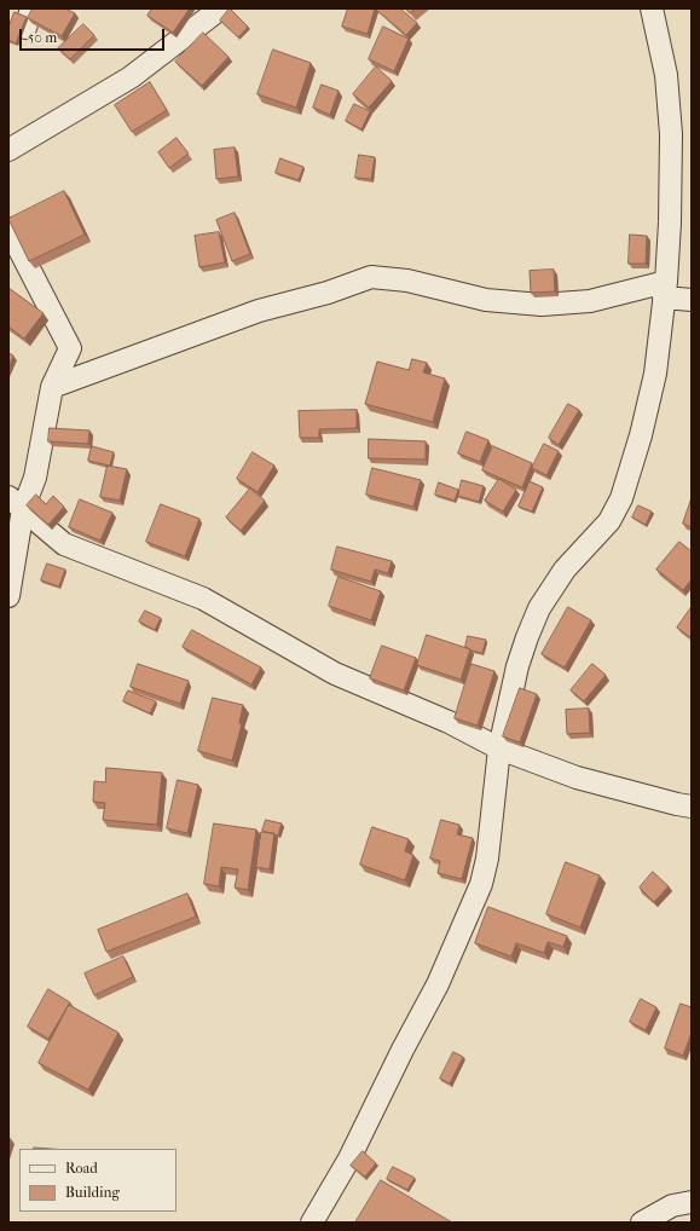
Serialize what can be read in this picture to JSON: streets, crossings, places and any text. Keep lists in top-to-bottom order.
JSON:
{
  "legend": ["Road", "Building"],
  "scale_bar": "50 m"
}
